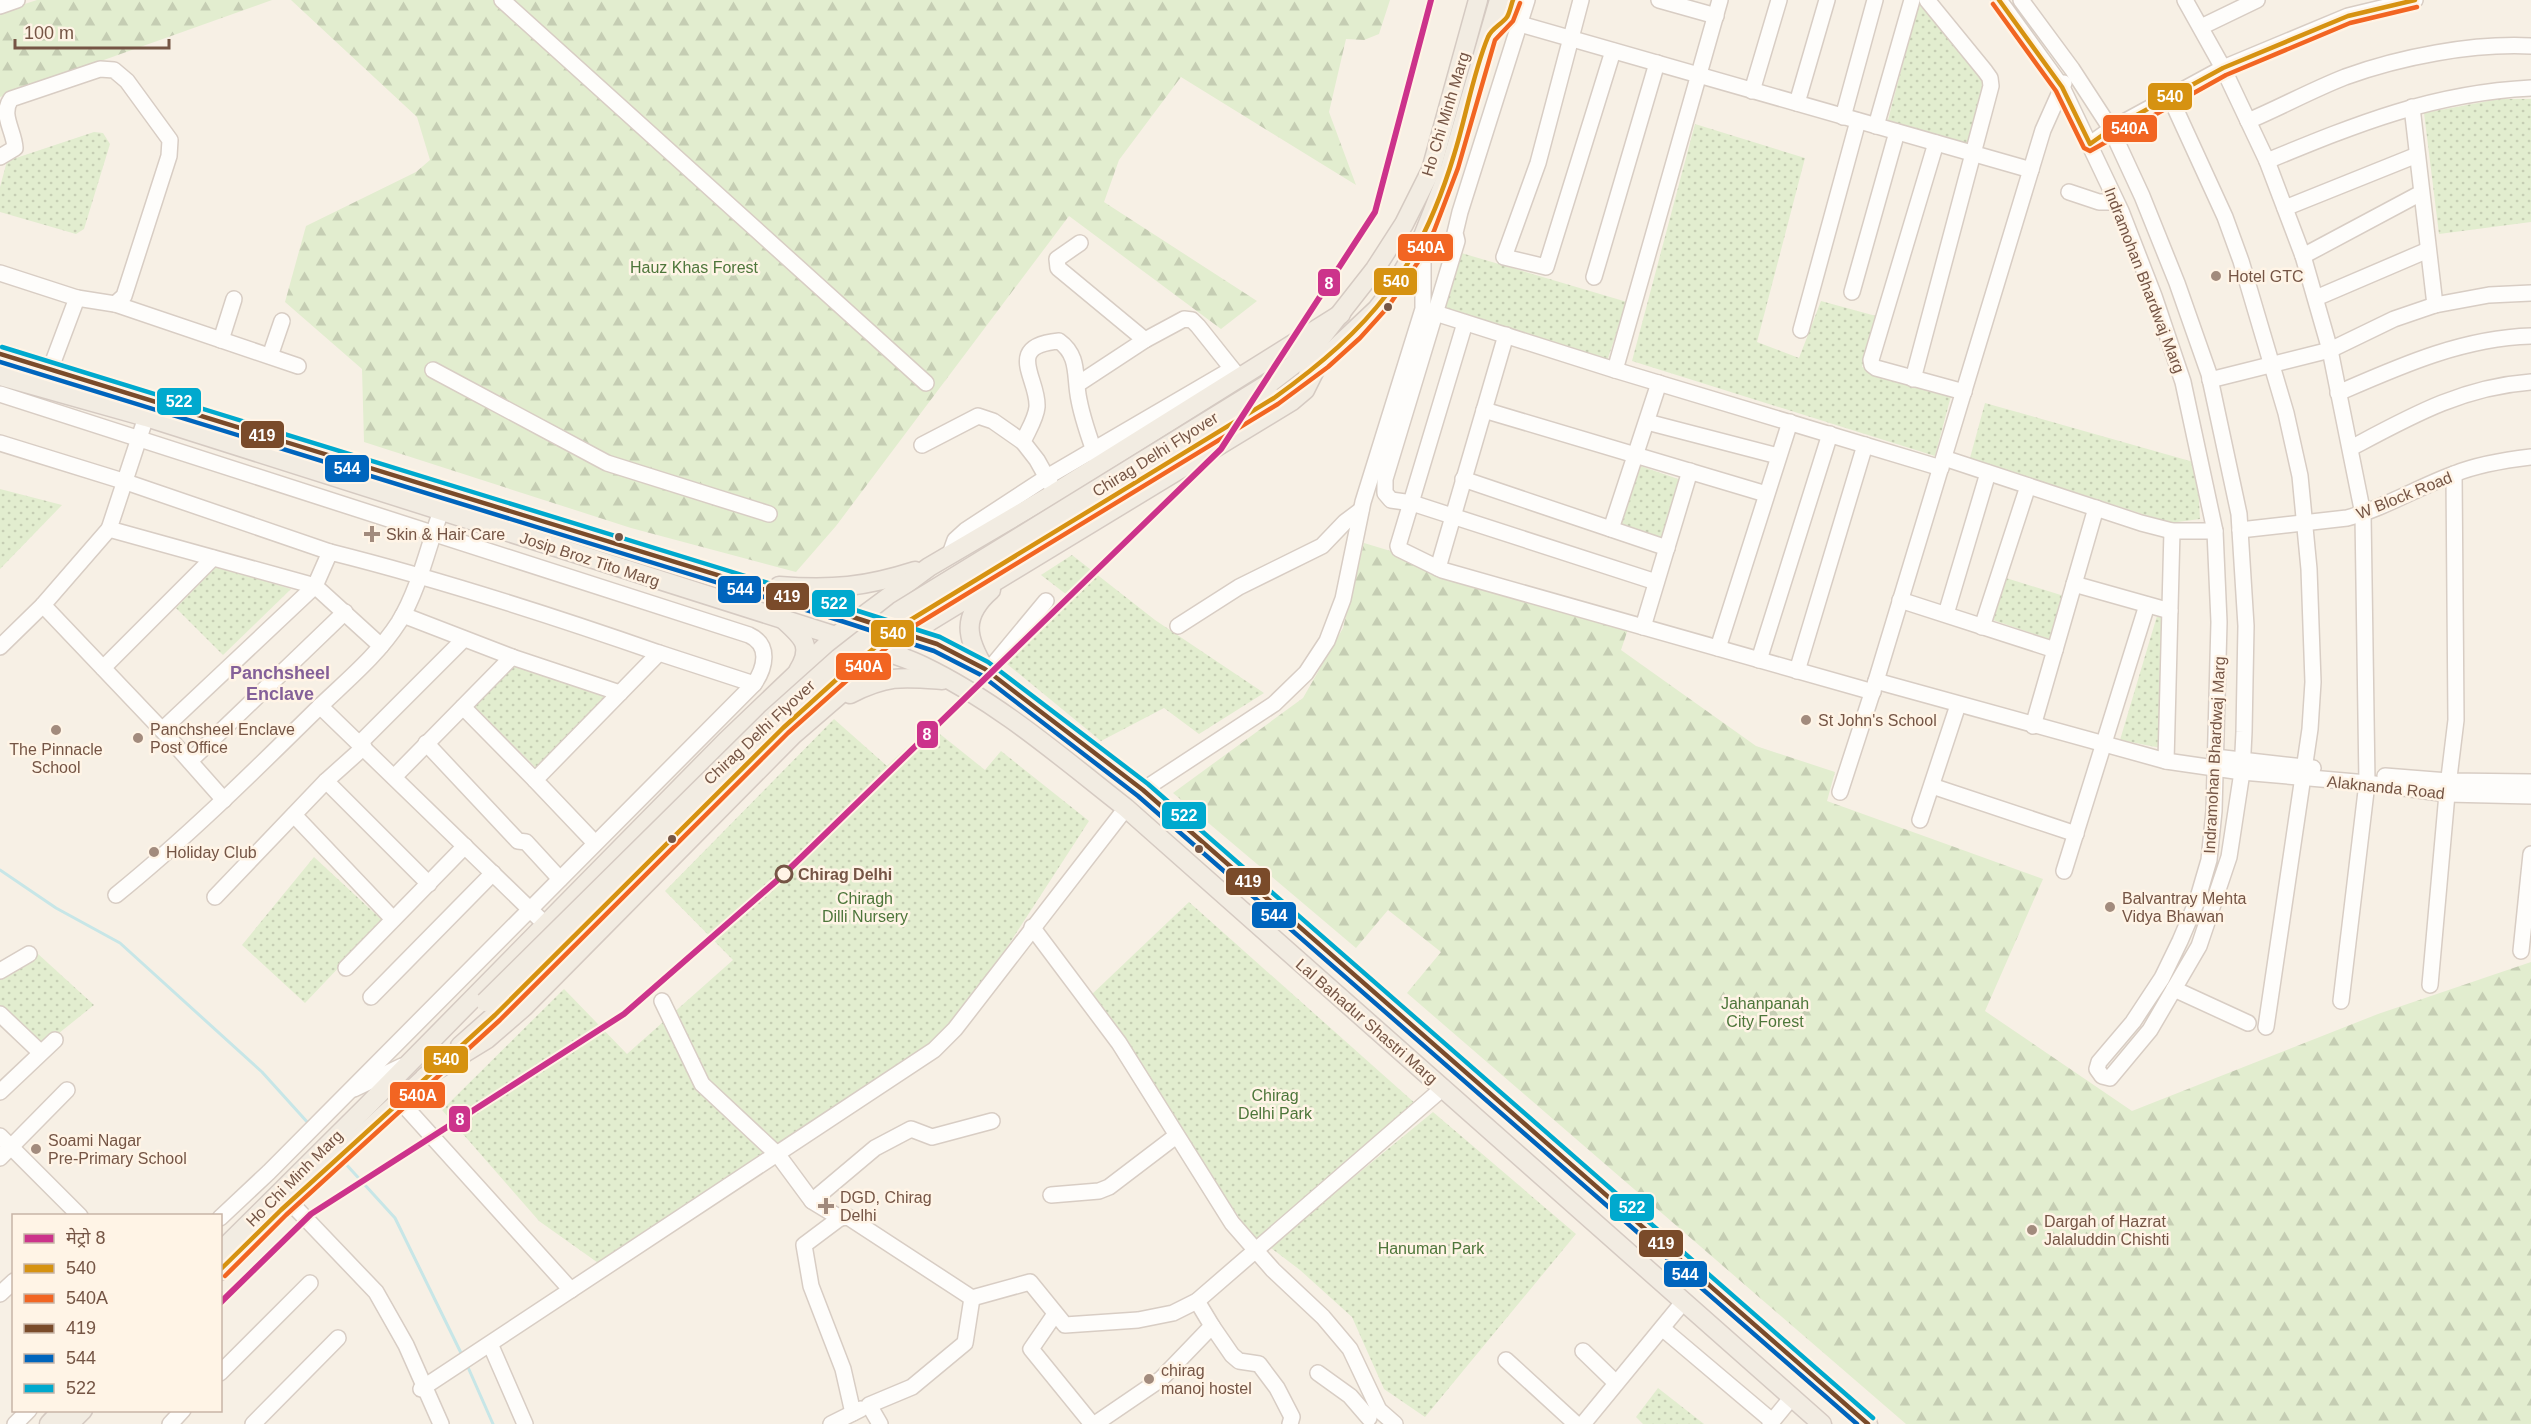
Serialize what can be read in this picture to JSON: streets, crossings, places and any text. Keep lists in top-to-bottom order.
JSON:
{
  "streets": {
    "main road": [
      "Ho Chi Minh Marg",
      "Chirag Delhi Flyover",
      "Josip Broz Tito Marg",
      "Lal Bahadur Shastri Marg"
    ],
    "street": ["Indramohan Bhardwaj Marg", "W Block Road", "Alaknanda Road"]
  },
  "crossings": [
    ["Ho Chi Minh Marg", "Chirag Delhi Flyover"],
    ["Indramohan Bhardwaj Marg", "W Block Road"],
    ["Indramohan Bhardwaj Marg", "Alaknanda Road"],
    ["Josip Broz Tito Marg", "Lal Bahadur Shastri Marg"]
  ],
  "districts": ["Panchsheel Enclave"],
  "parks": [
    "Hauz Khas Forest",
    "Chiragh Dilli Nursery",
    "Jahanpanah City Forest",
    "Chirag Delhi Park",
    "Hanuman Park"
  ],
  "places": {
    "other": [
      "Hotel GTC",
      "St John's School",
      "The Pinnacle School",
      "Panchsheel Enclave Post Office",
      "Holiday Club",
      "Chirag Delhi",
      "Balvantray Mehta Vidya Bhawan",
      "Soami Nagar Pre-Primary School",
      "Dargah of Hazrat Jalaluddin Chishti",
      "chirag manoj hostel"
    ],
    "health": ["Skin & Hair Care", "DGD, Chirag Delhi"]
  },
  "lines": [
    "metro line 8",
    "transit line 540",
    "transit line 540A",
    "transit line 522",
    "transit line 419",
    "transit line 544"
  ],
  "legend": [
    "मेट्रो 8",
    "540",
    "540A",
    "419",
    "544",
    "522"
  ],
  "scale_bar": "100 m"
}
